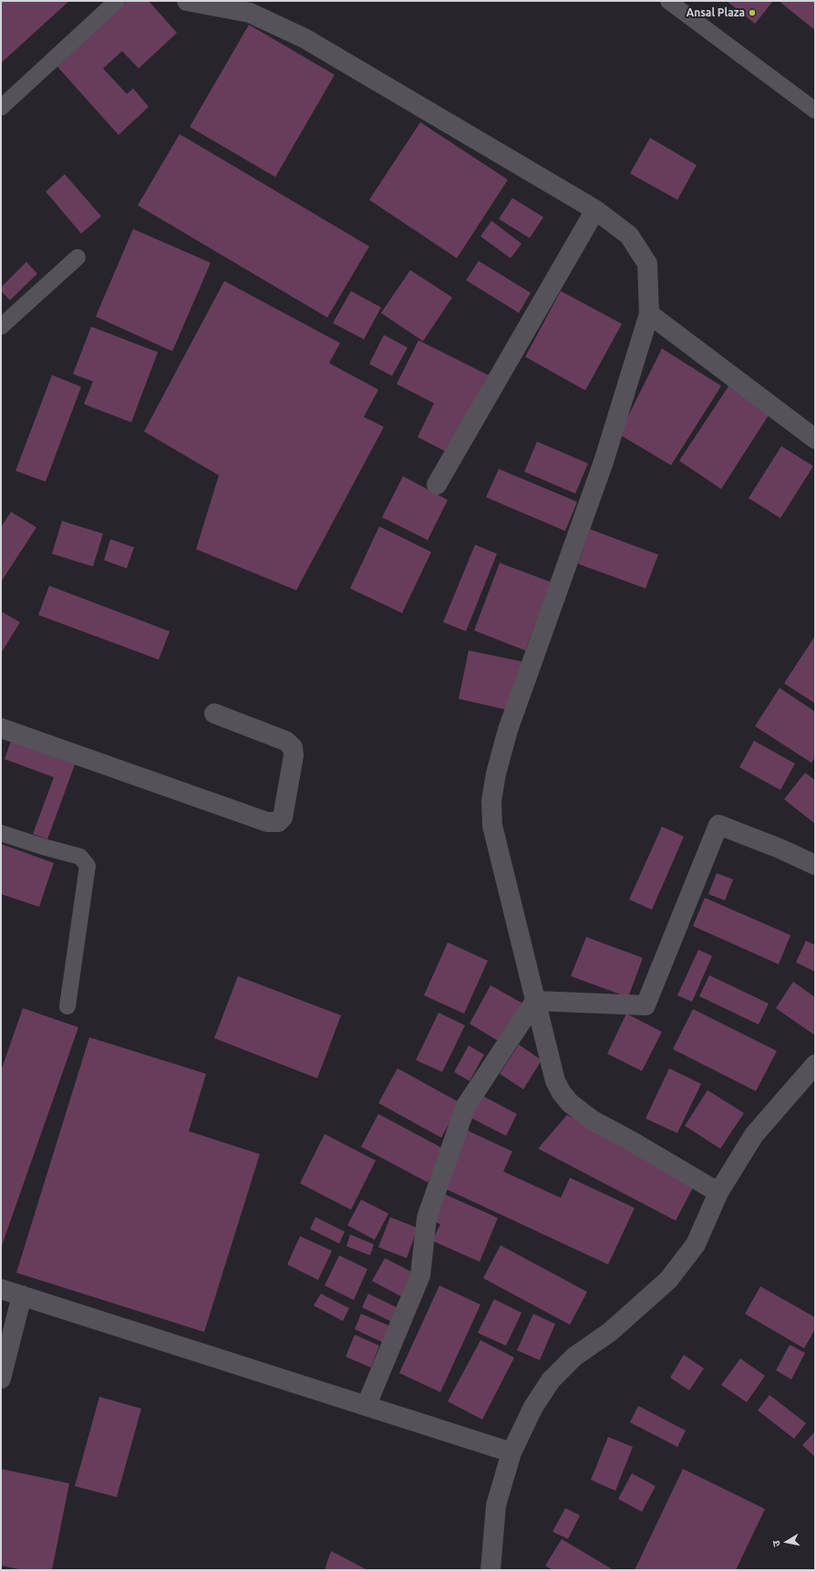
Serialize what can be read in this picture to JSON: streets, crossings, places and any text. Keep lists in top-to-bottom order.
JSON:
{
  "places": ["Ansal Plaza"],
  "north": "left"
}
